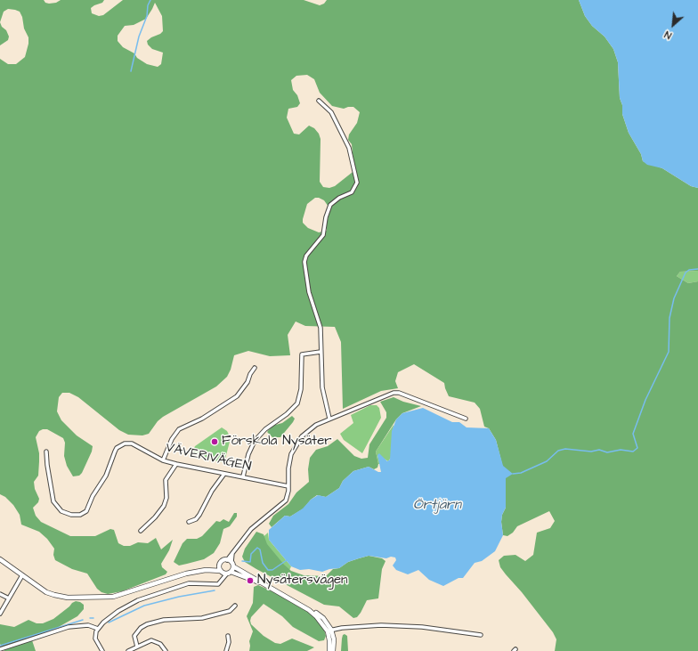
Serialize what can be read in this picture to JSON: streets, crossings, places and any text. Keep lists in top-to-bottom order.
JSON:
{
  "streets": {
    "street": ["VÄVERIVÄGEN"]
  },
  "water": ["Örtjärn"],
  "places": ["Förskola Nysäter", "Nysätersvägen"],
  "north": "bottom left"
}
